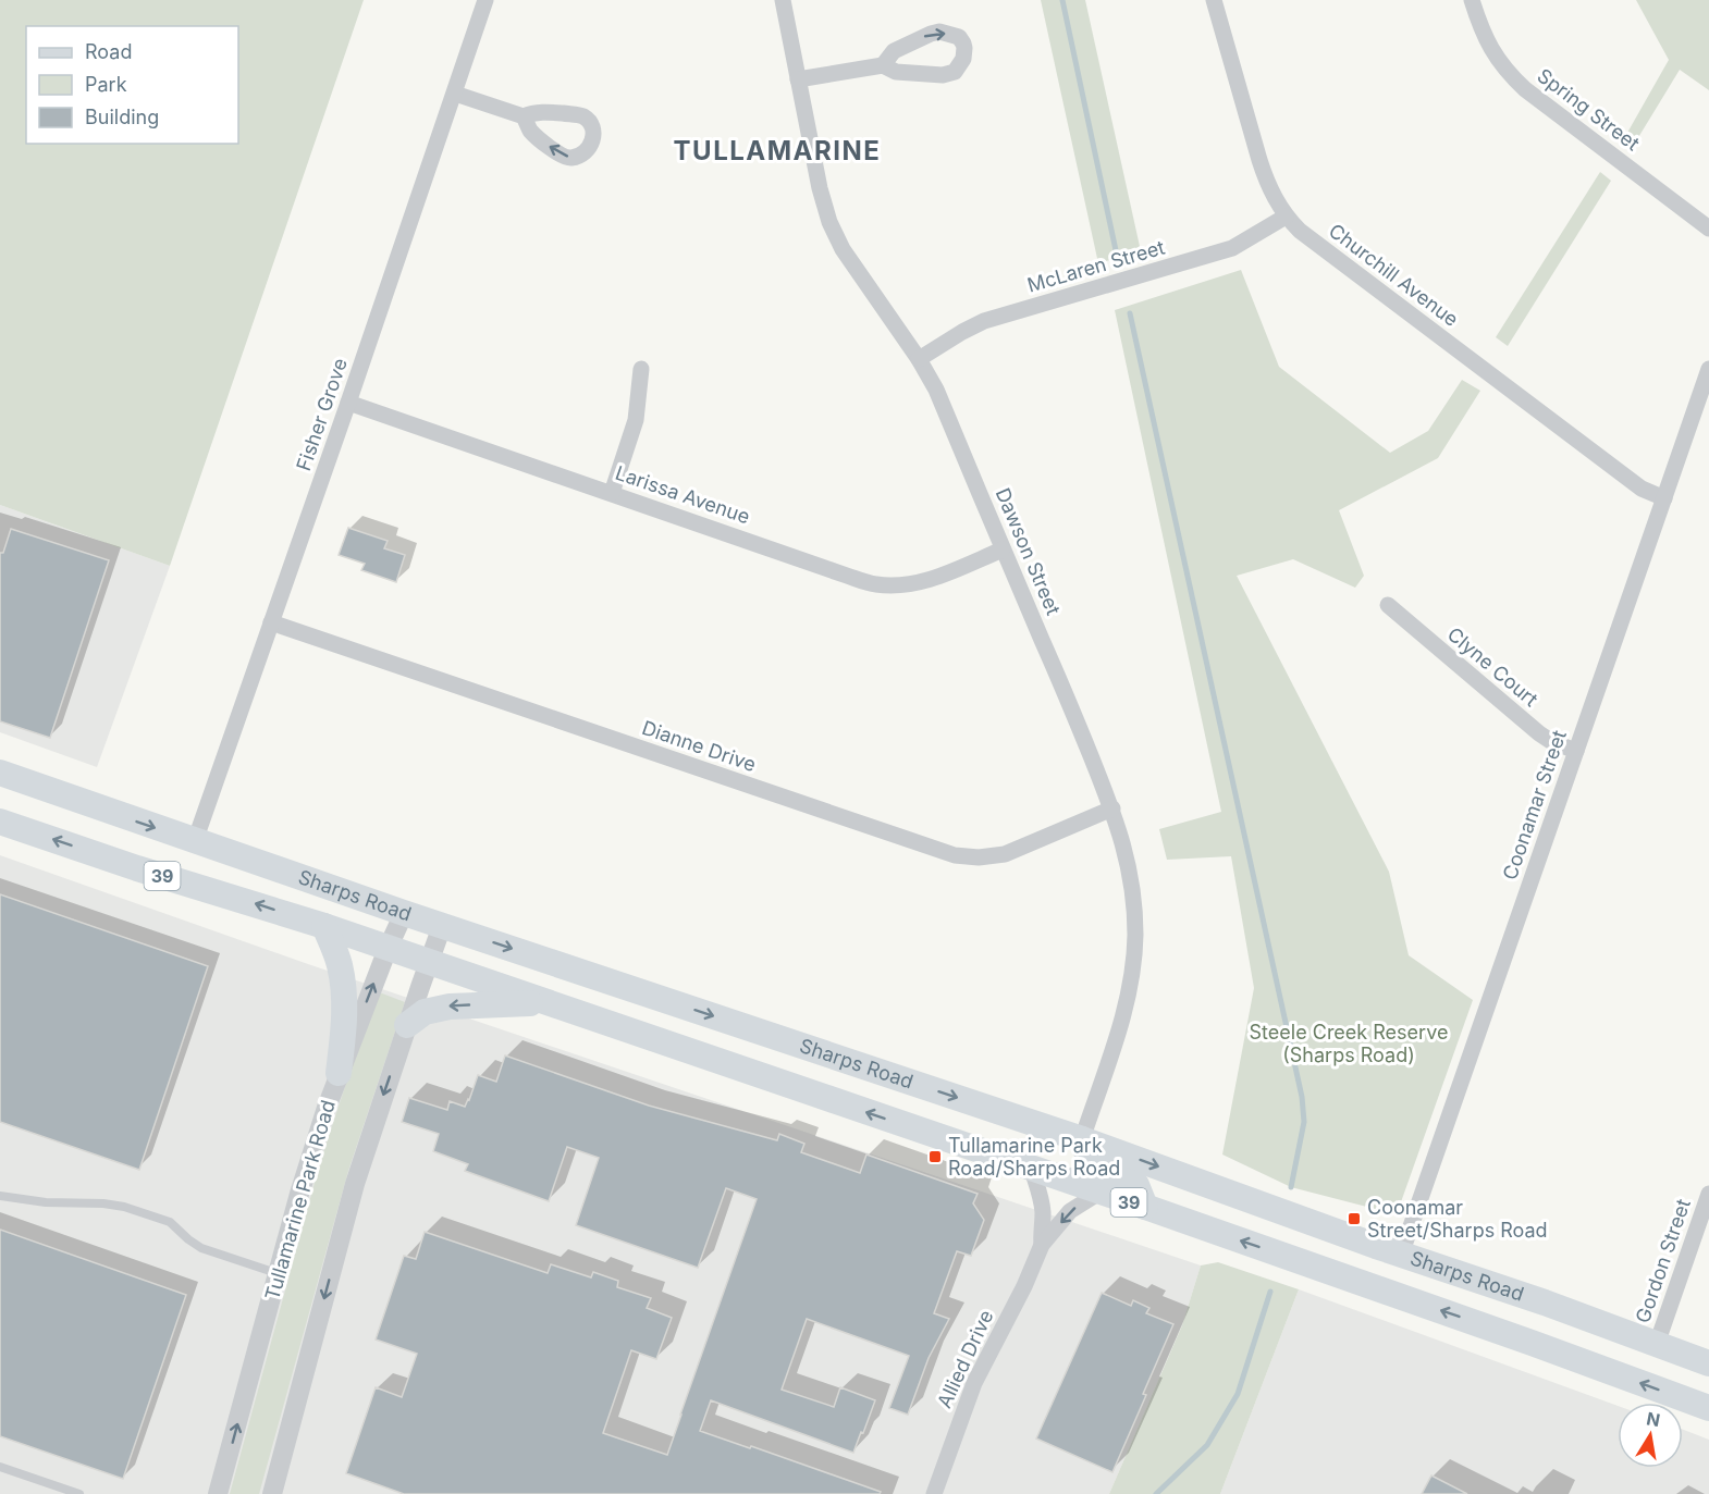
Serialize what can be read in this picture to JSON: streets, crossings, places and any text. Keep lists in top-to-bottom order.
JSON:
{
  "streets": {
    "main road": ["39", "Sharps Road"],
    "street": [
      "Spring Street",
      "McLaren Street",
      "Churchill Avenue",
      "Fisher Grove",
      "Larissa Avenue",
      "Dawson Street",
      "Clyne Court",
      "Dianne Drive",
      "Coonamar Street",
      "Tullamarine Park Road",
      "Gordon Street",
      "Allied Drive"
    ]
  },
  "crossings": [
    ["McLaren Street", "Churchill Avenue"],
    ["McLaren Street", "Dawson Street"],
    ["Churchill Avenue", "Coonamar Street"],
    ["Fisher Grove", "Larissa Avenue"],
    ["Fisher Grove", "Dianne Drive"],
    ["Fisher Grove", "Sharps Road"],
    ["Larissa Avenue", "Dawson Street"],
    ["Dawson Street", "Dianne Drive"],
    ["Dawson Street", "Sharps Road"],
    ["Clyne Court", "Coonamar Street"],
    ["Coonamar Street", "Sharps Road"],
    ["Sharps Road", "Tullamarine Park Road"],
    ["Sharps Road", "Gordon Street"],
    ["Sharps Road", "Allied Drive"]
  ],
  "districts": ["TULLAMARINE"],
  "parks": ["Steele Creek Reserve (Sharps Road)"],
  "places": {
    "transit": ["Tullamarine Park Road/Sharps Road", "Coonamar Street/Sharps Road"]
  },
  "legend": ["Road", "Park", "Building"],
  "north": "top"
}
